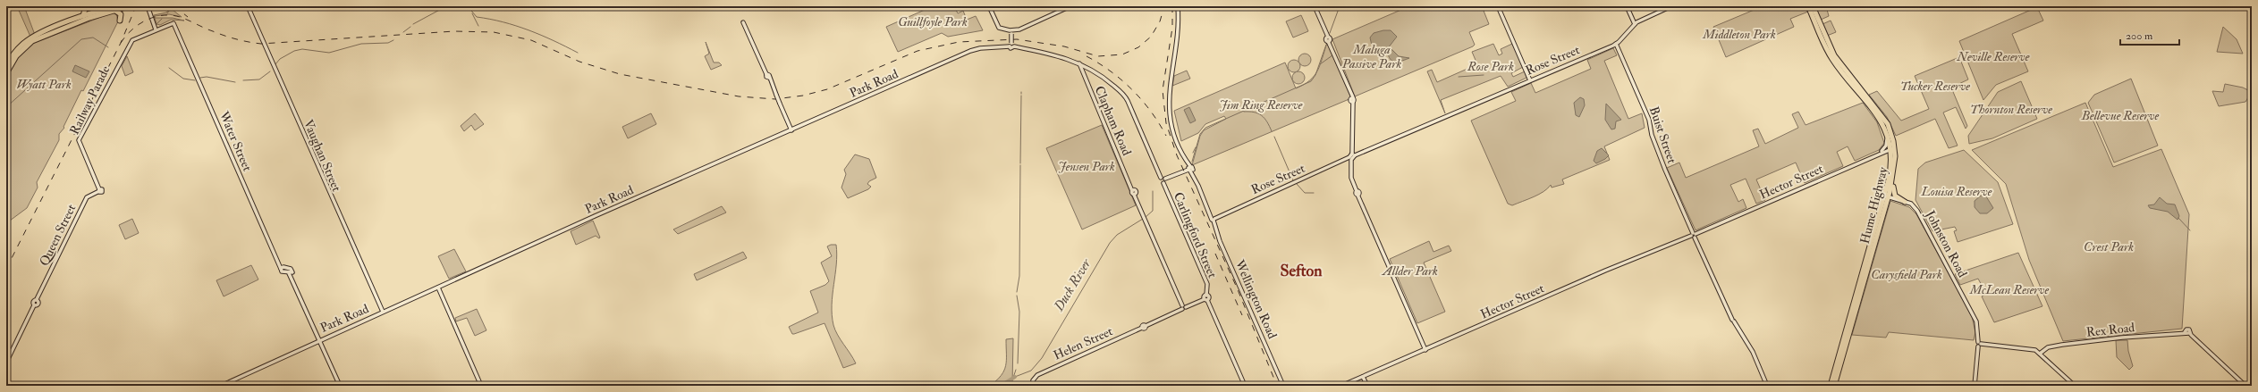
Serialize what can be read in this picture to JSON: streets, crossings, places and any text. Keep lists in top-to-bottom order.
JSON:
{
  "streets": {
    "highway": ["Hume Highway"],
    "street": [
      "Rose Street",
      "Park Road",
      "Railway Parade",
      "Clapham Road",
      "Buist Street",
      "Water Street",
      "Vaughan Street",
      "Hector Street",
      "Queen Street",
      "Carlingford Street",
      "Johnston Road",
      "Wellington Road",
      "Rex Road",
      "Helen Street"
    ]
  },
  "crossings": [
    ["Rose Street", "Buist Street"],
    ["Rose Street", "Wellington Road"],
    ["Park Road", "Water Street"],
    ["Park Road", "Vaughan Street"],
    ["Railway Parade", "Water Street"],
    ["Railway Parade", "Queen Street"],
    ["Clapham Road", "Helen Street"],
    ["Buist Street", "Hector Street"],
    ["Hector Street", "Hume Highway"],
    ["Hume Highway", "Johnston Road"],
    ["Carlingford Street", "Helen Street"]
  ],
  "districts": ["Sefton"],
  "water": ["Duck River"],
  "parks": [
    "Guillfoyle Park",
    "Middleton Park",
    "Maluga Passive Park",
    "Neville Reserve",
    "Rose Park",
    "Wyatt Park",
    "Tucker Reserve",
    "Jim Ring Reserve",
    "Thornton Reserve",
    "Bellevue Reserve",
    "Jensen Park",
    "Louisa Reserve",
    "Crest Park",
    "Allder Park",
    "Carysfield Park",
    "McLean Reserve"
  ],
  "scale_bar": "200 m"
}
